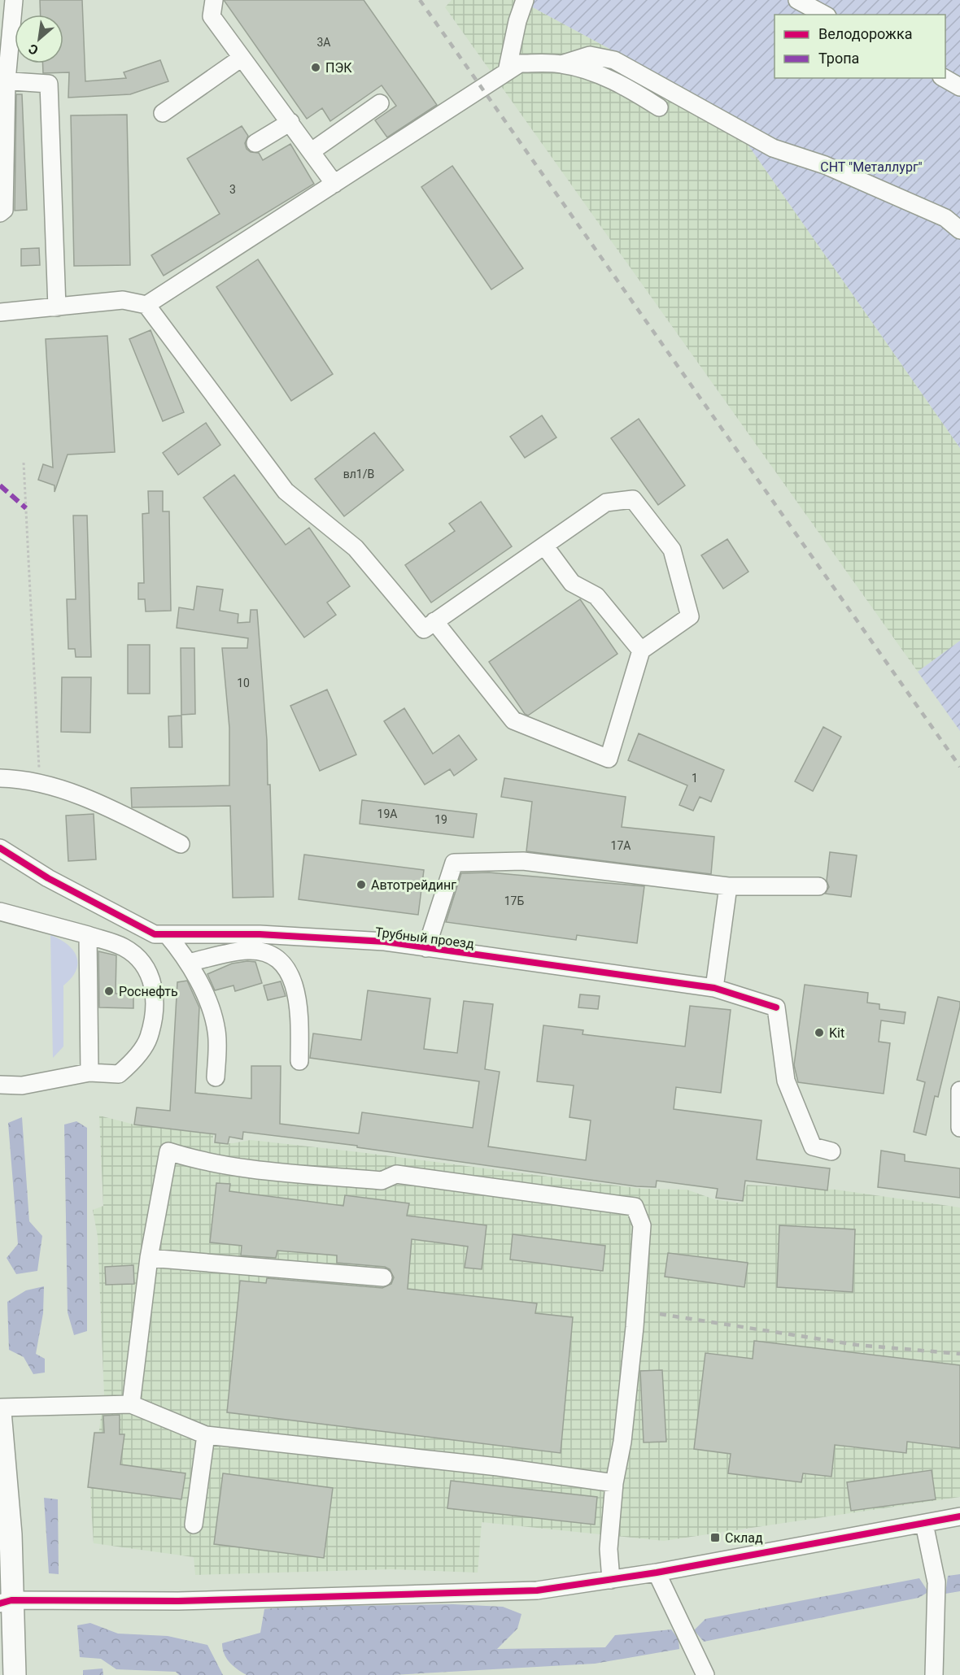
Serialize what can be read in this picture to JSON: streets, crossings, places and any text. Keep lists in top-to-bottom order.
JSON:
{
  "streets": {
    "street": ["Трубный проезд"]
  },
  "parks": ["СНТ \"Металлург\""],
  "places": {
    "other": [
      "ПЭК",
      "Автотрейдинг",
      "Роснефть",
      "Kit"
    ],
    "transit": ["Склад"]
  },
  "house_numbers": [
    "3А",
    "3",
    "вл1/В",
    "10",
    "1",
    "19А",
    "19",
    "17А",
    "17Б"
  ],
  "legend": ["Велодорожка", "Тропа"],
  "north": "bottom left"
}
